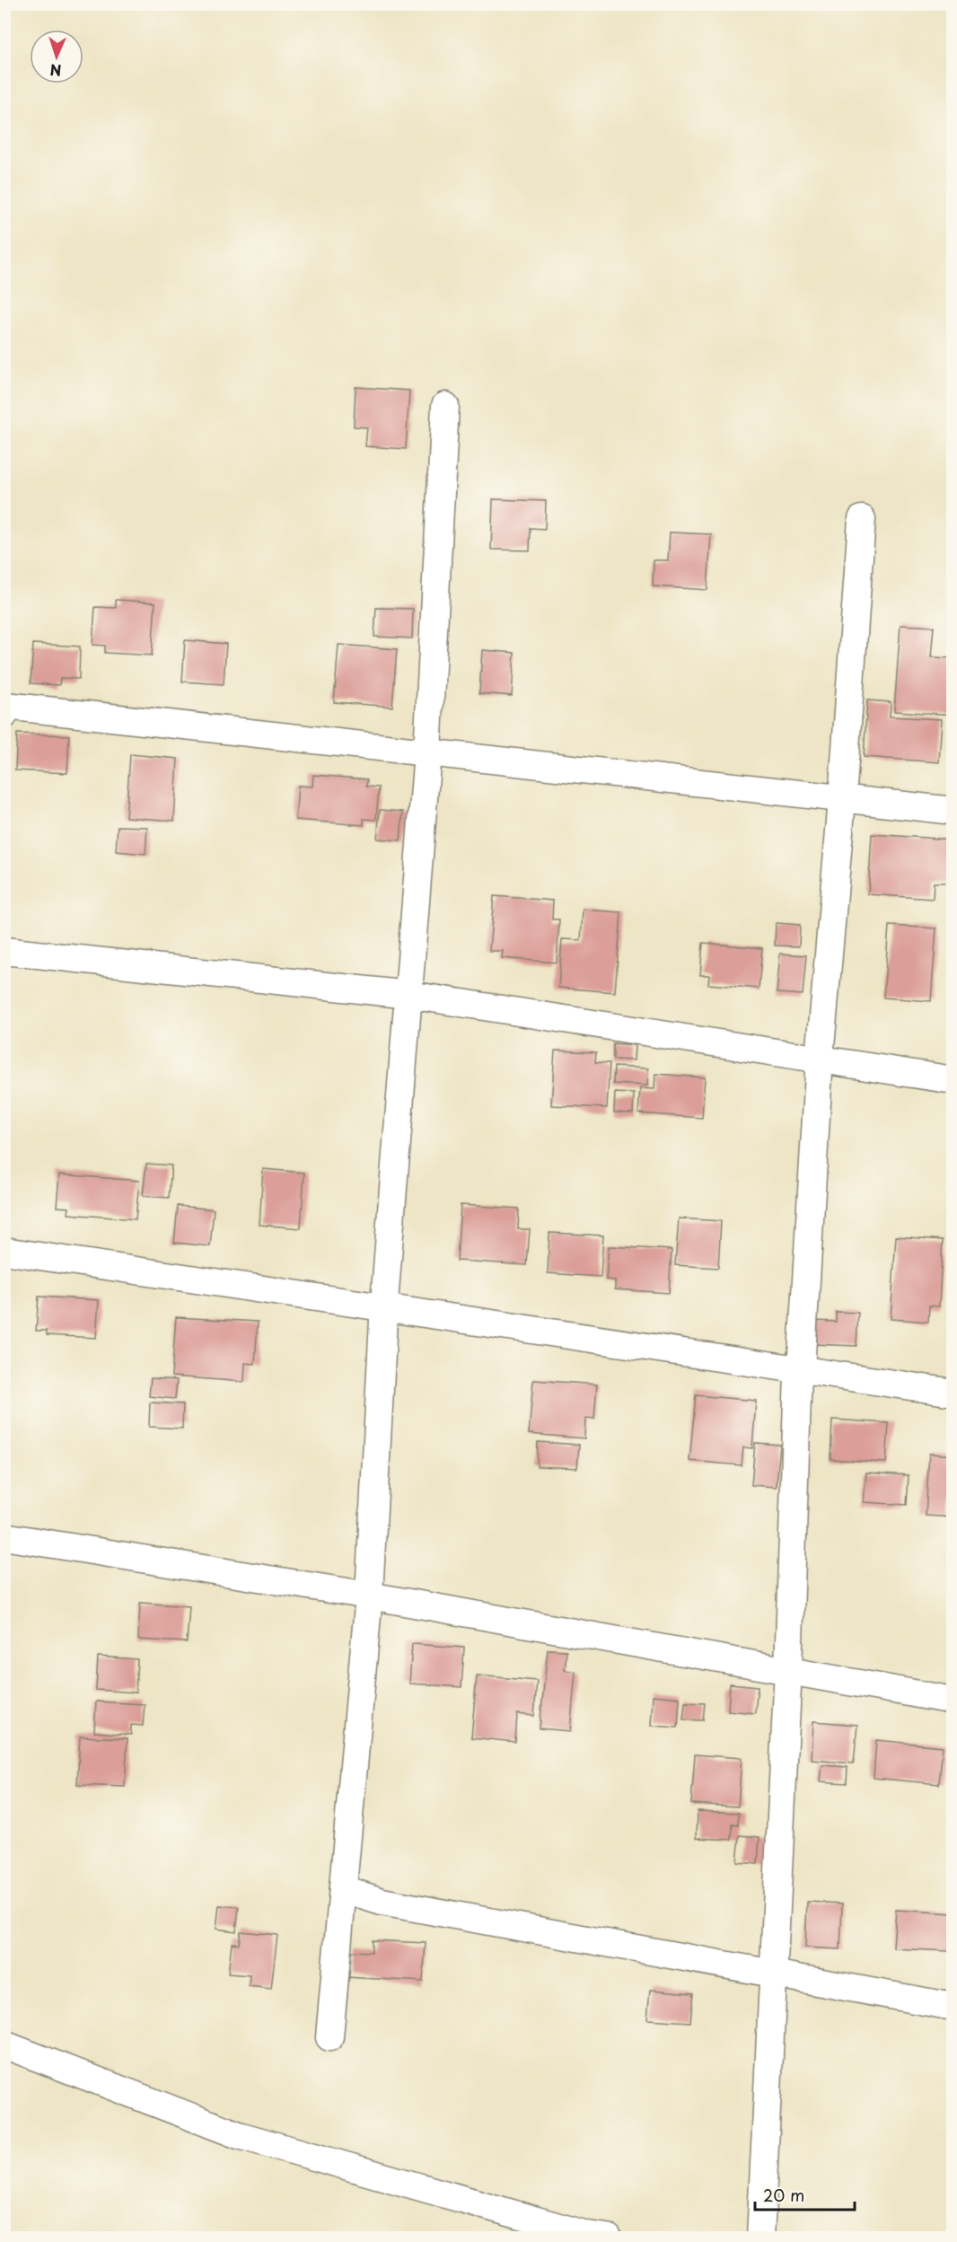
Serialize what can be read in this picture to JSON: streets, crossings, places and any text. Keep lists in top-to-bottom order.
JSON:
{
  "scale_bar": "20 m",
  "north": "bottom"
}
